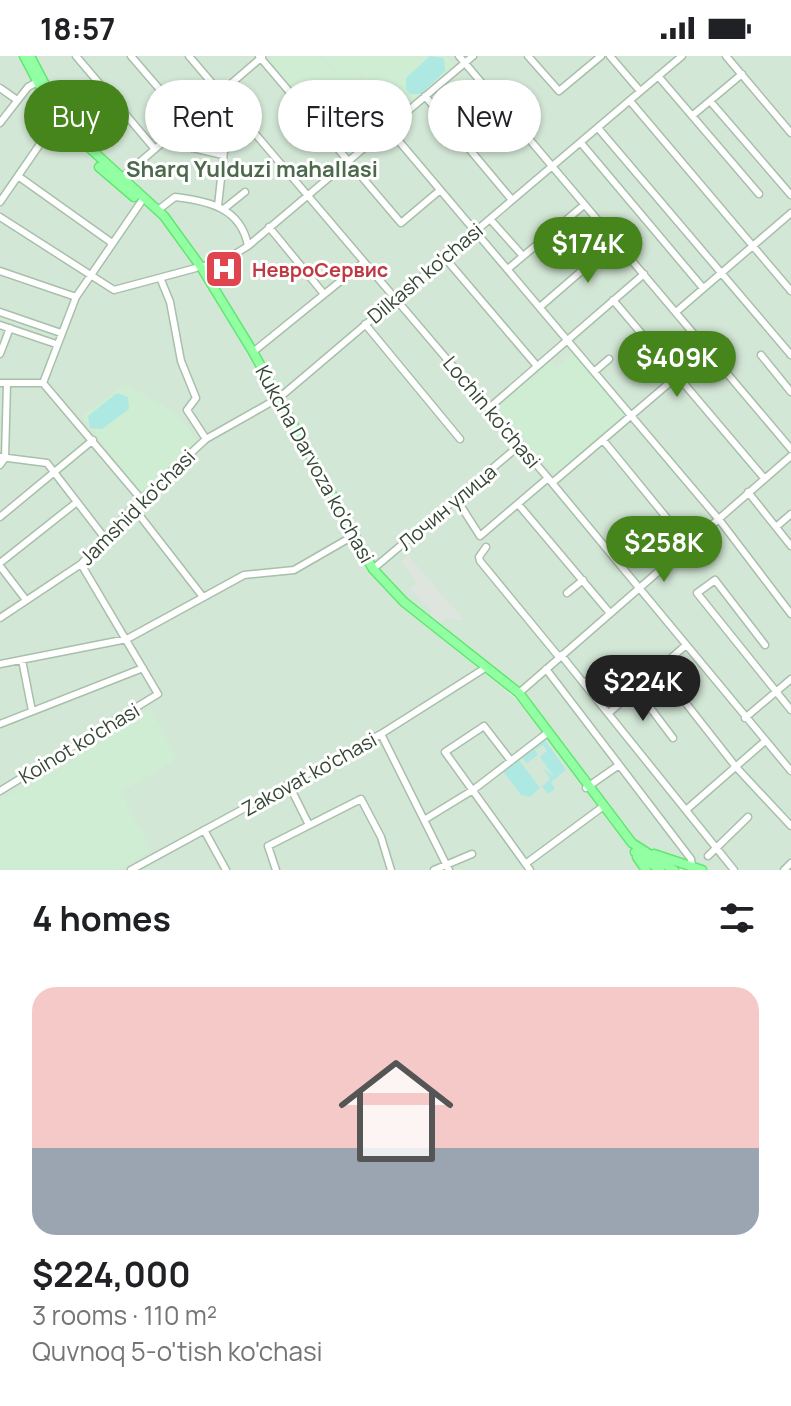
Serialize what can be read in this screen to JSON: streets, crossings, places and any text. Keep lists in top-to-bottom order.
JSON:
{
  "streets": {
    "main road": ["Kukcha Darvoza ko'chasi"],
    "street": [
      "Dilkash ko'chasi",
      "Lochin ko'chasi",
      "Jamshid ko'chasi",
      "Лочин улица",
      "Koinot ko'chasi",
      "Zakovat ko'chasi"
    ]
  },
  "crossings": [
    ["Dilkash ko'chasi", "Lochin ko'chasi"],
    ["Dilkash ko'chasi", "Kukcha Darvoza ko'chasi"],
    ["Dilkash ko'chasi", "Jamshid ko'chasi"],
    ["Lochin ko'chasi", "Лочин улица"],
    ["Kukcha Darvoza ko'chasi", "Jamshid ko'chasi"],
    ["Kukcha Darvoza ko'chasi", "Лочин улица"],
    ["Kukcha Darvoza ko'chasi", "Zakovat ko'chasi"]
  ],
  "districts": ["Sharq Yulduzi mahallasi"],
  "places": {
    "hospital": ["НевроСервис"]
  },
  "page": {
    "status": "18:57",
    "chip": [
      "Buy",
      "Rent",
      "Filters",
      "New"
    ],
    "price": [
      "$174K",
      "$409K",
      "$258K",
      "$224K"
    ],
    "heading": "4 homes",
    "list": [
      {
        "name": "$224,000",
        "note": "3 rooms · 110 m² · Quvnoq 5-o'tish ko'chasi"
      }
    ]
  }
}
